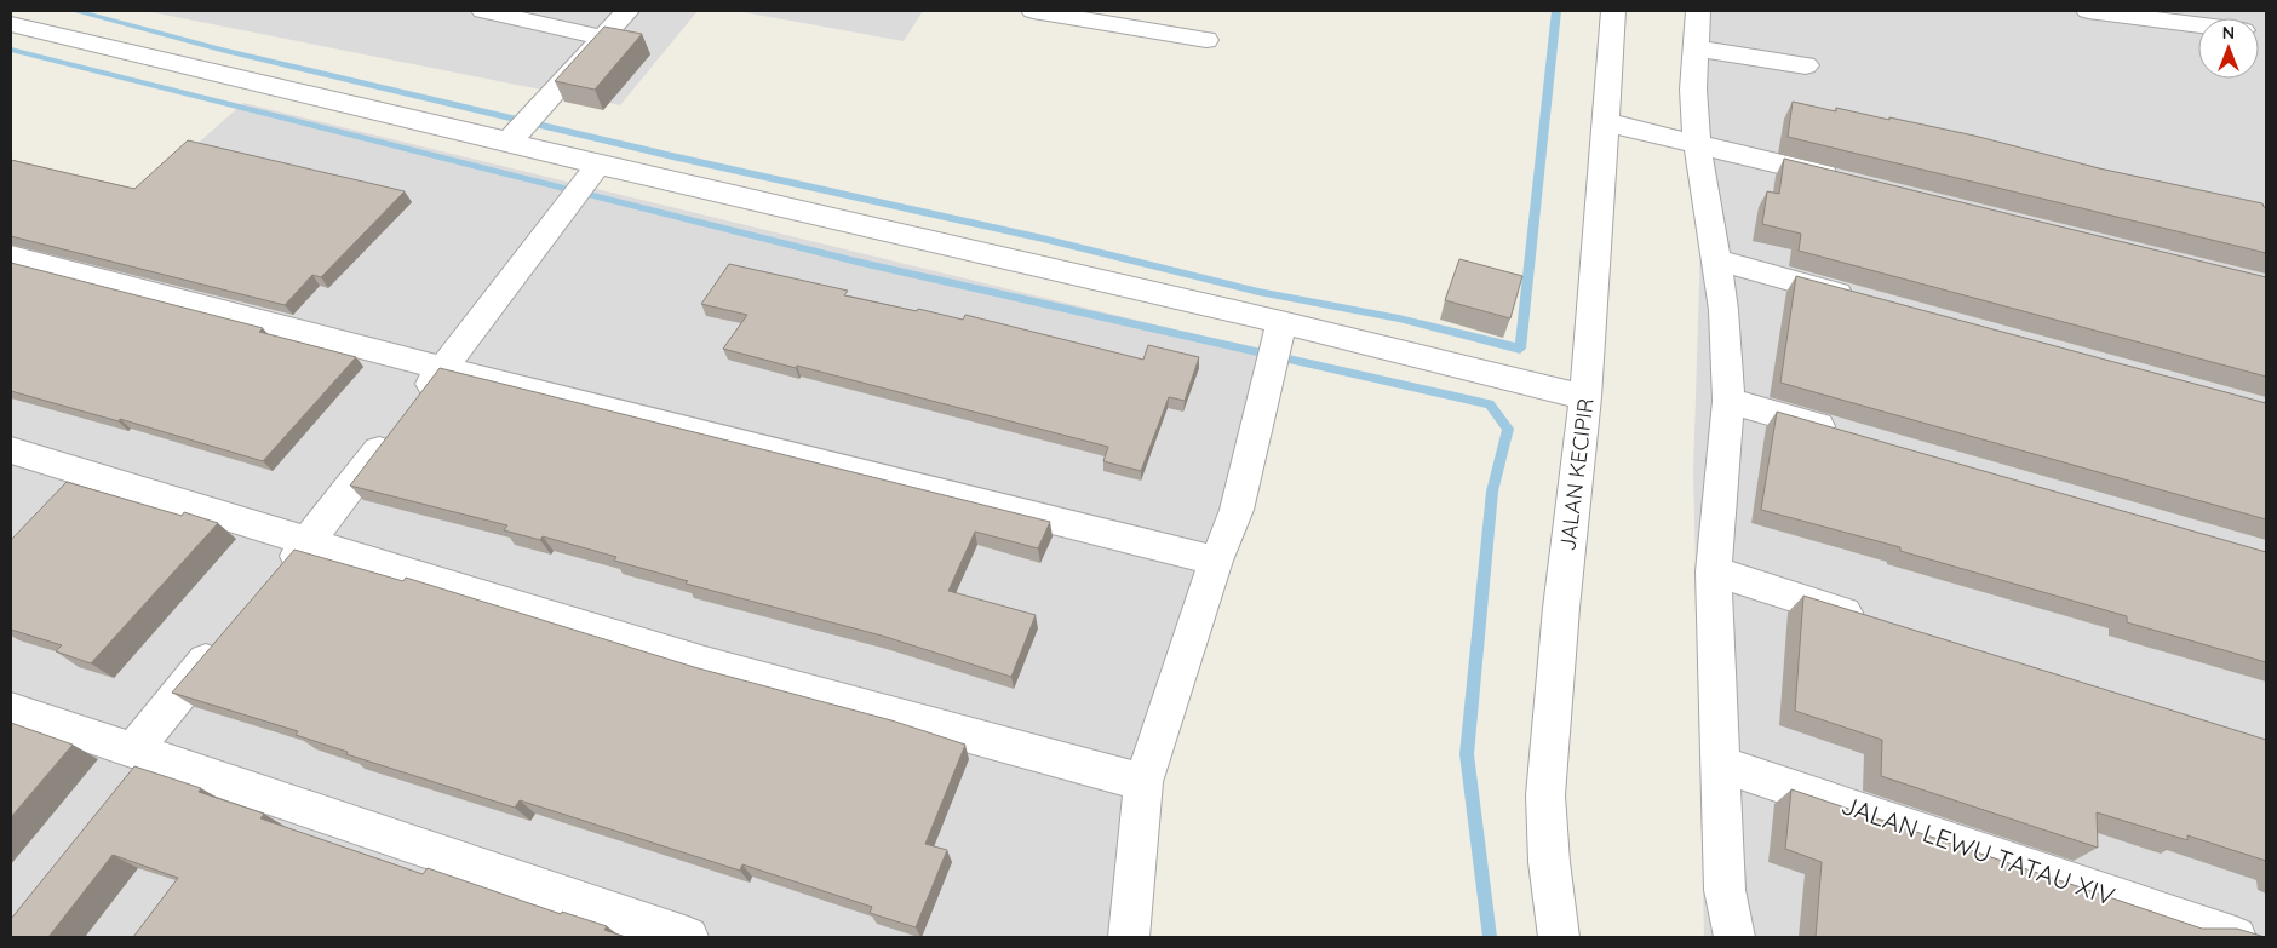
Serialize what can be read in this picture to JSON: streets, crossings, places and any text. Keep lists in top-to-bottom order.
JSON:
{
  "streets": {
    "street": ["JALAN KECIPIR", "JALAN LEWU TATAU XIV"]
  },
  "north": "top"
}
